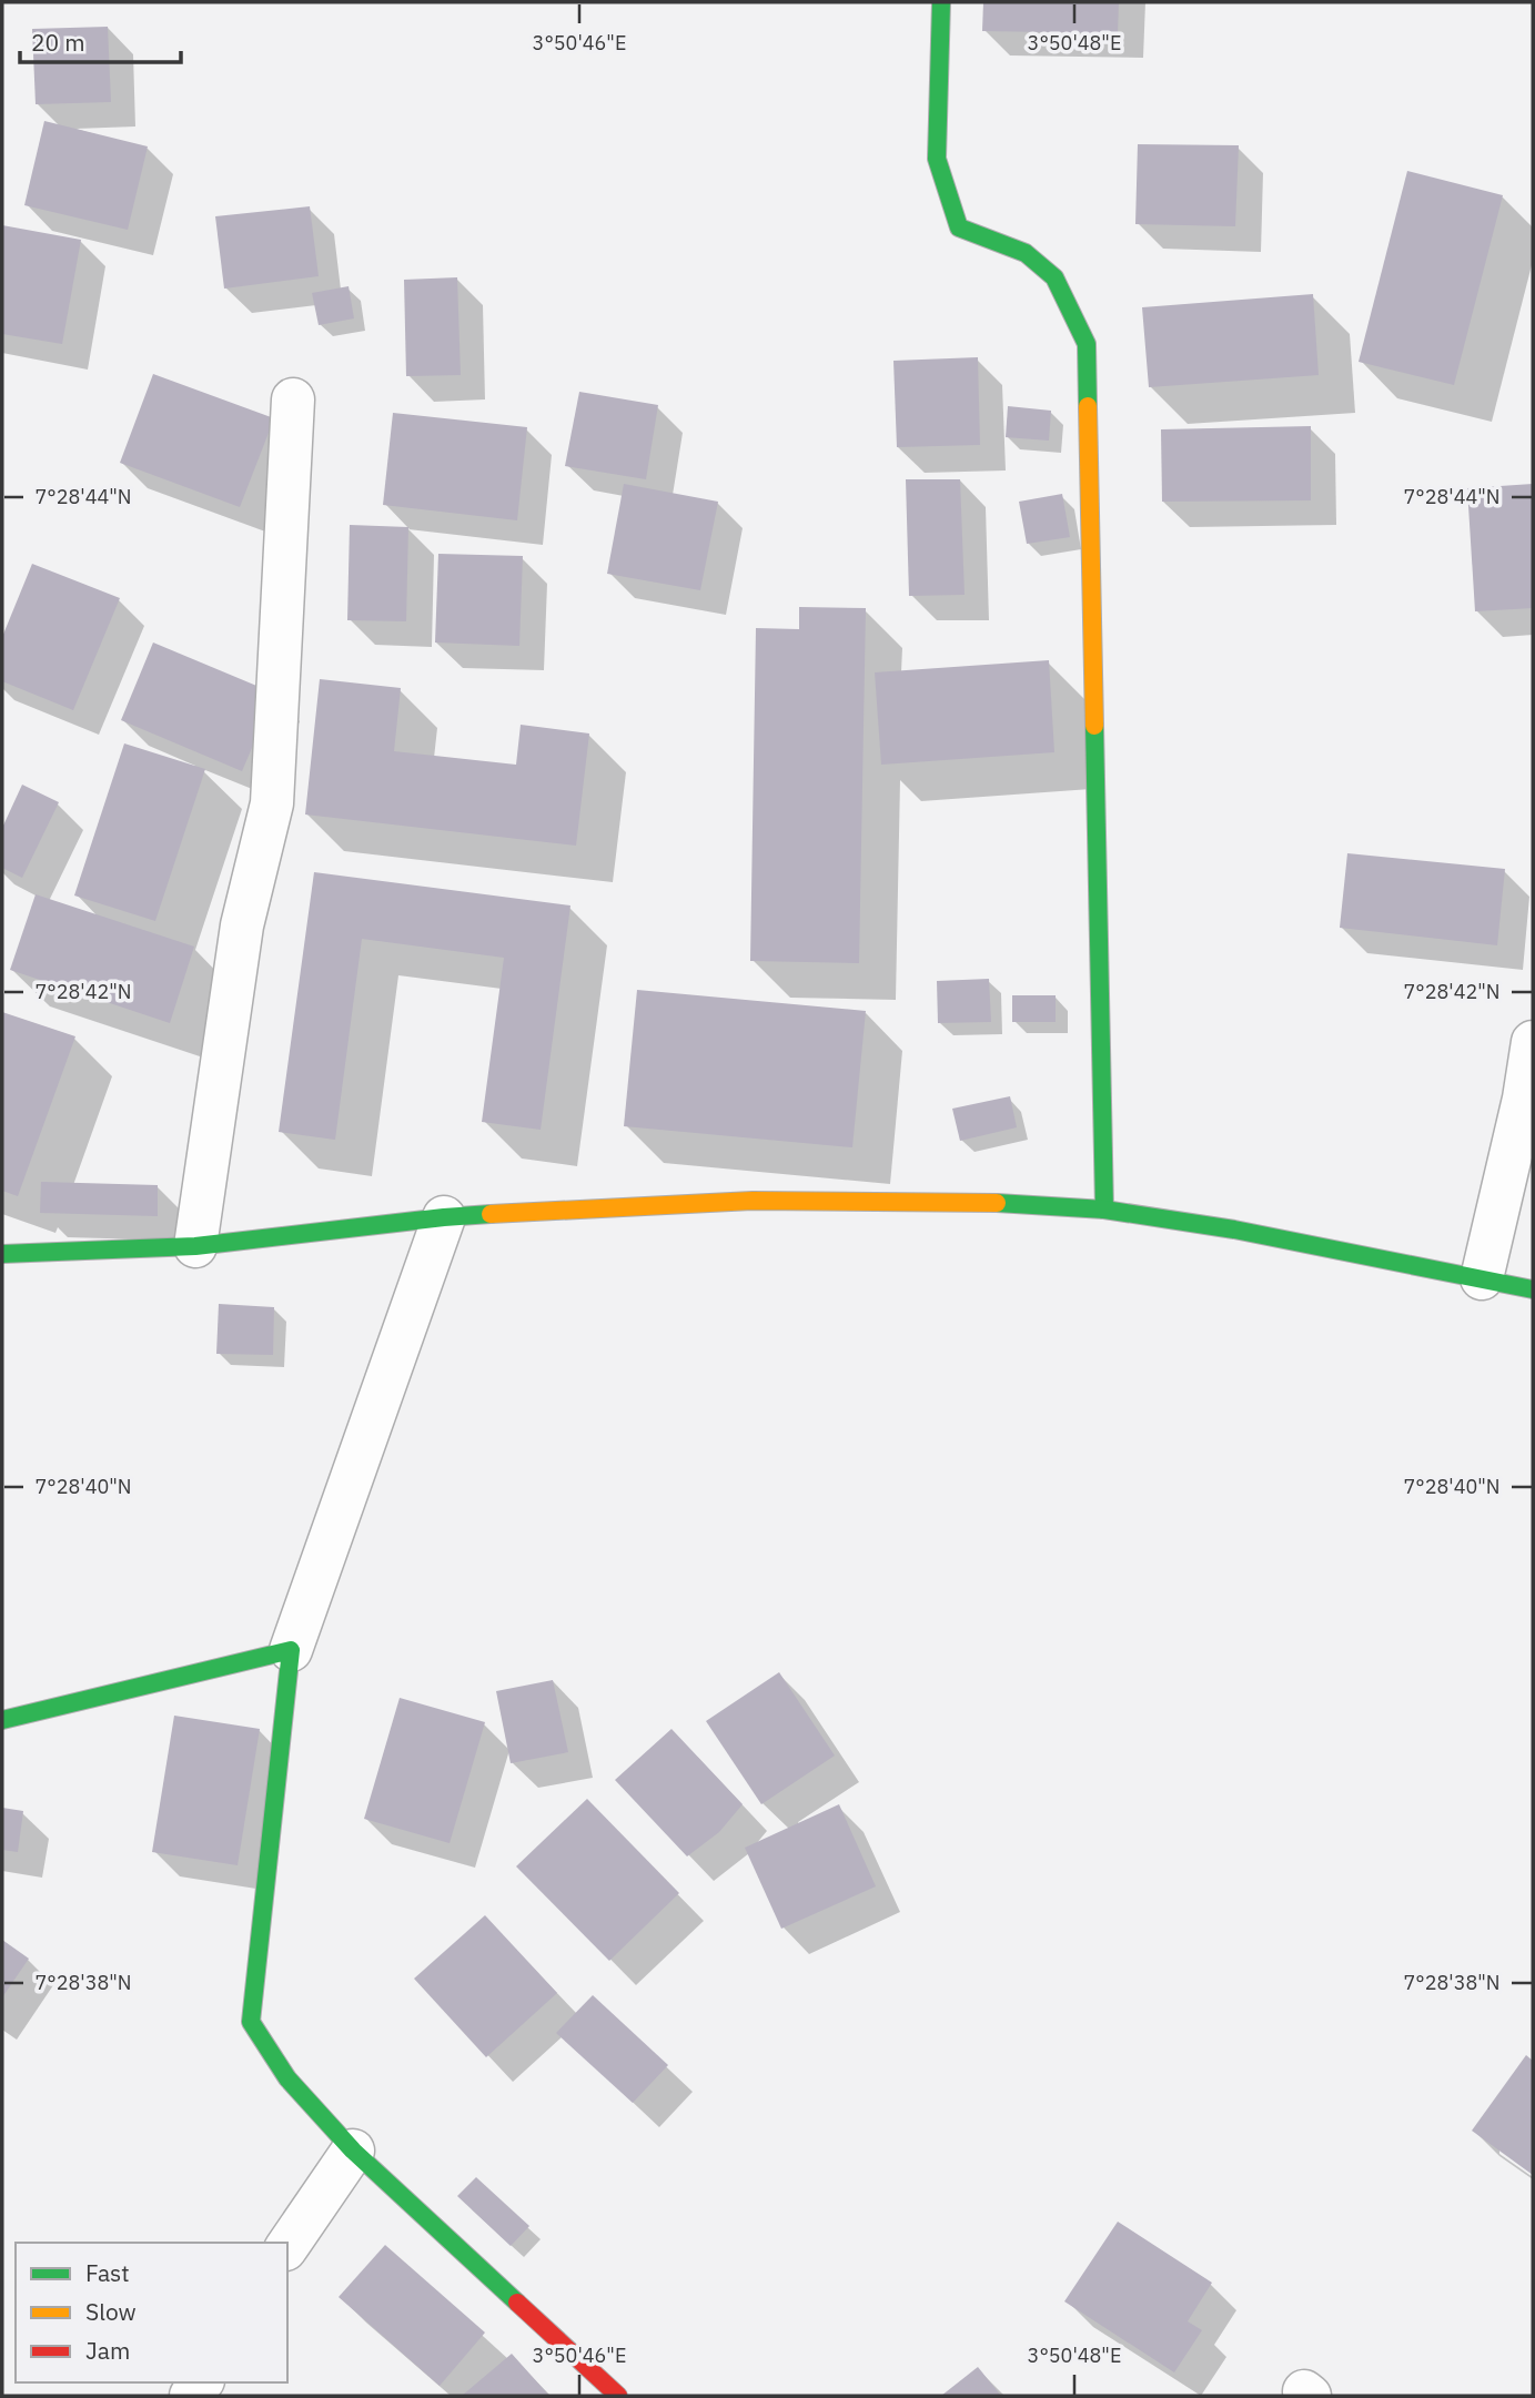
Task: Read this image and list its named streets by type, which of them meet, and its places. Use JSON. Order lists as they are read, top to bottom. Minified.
{"legend":["Fast","Slow","Jam"],"scale_bar":"20 m","coordinates":["3°50'46\"E","3°50'48\"E","7°28'44\"N","7°28'42\"N","7°28'40\"N","7°28'38\"N"]}
